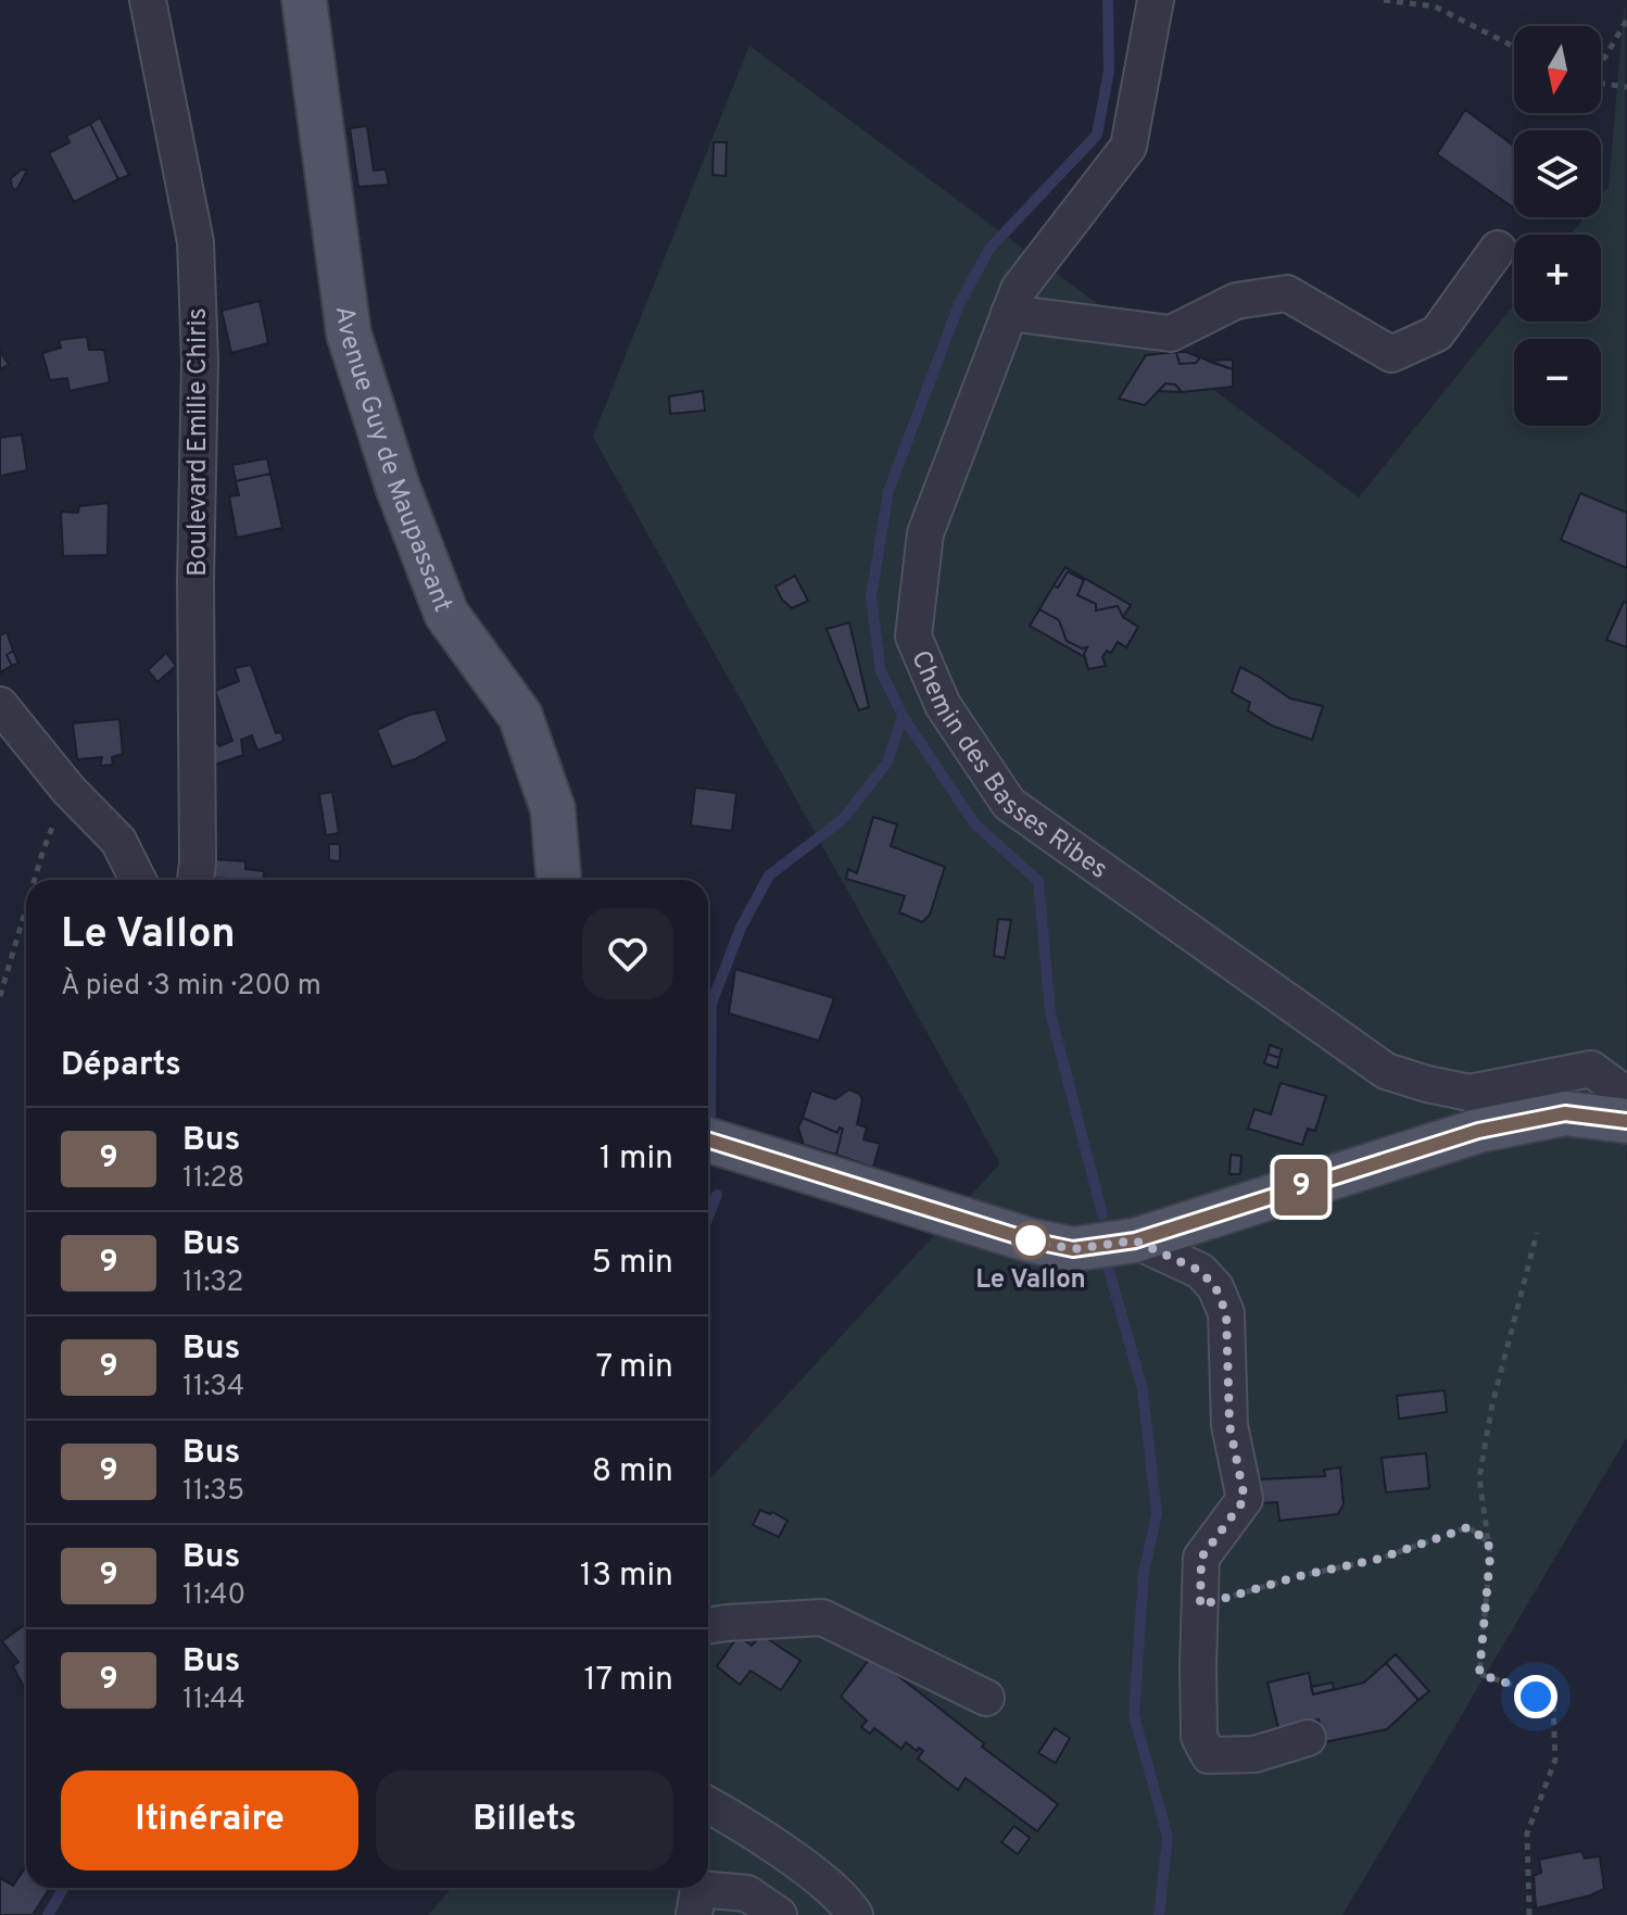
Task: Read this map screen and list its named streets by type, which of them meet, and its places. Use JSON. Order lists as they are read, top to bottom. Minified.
{"streets":{"main road":["Avenue Guy de Maupassant"],"street":["Boulevard Emilie Chiris","Chemin des Basses Ribes"]},"places":["Le Vallon"],"lines":["bus line 9"],"north":"bottom","page":{"on_map":"9","map_buttons":["+","−"],"heading":[["Le Vallon","À pied · 3 min · 200 m"],"Départs"],"list":[{"mark":"9","name":"Bus","note":"11:28","value":"1 min"},{"mark":"9","name":"Bus","note":"11:32","value":"5 min"},{"mark":"9","name":"Bus","note":"11:34","value":"7 min"},{"mark":"9","name":"Bus","note":"11:35","value":"8 min"},{"mark":"9","name":"Bus","note":"11:40","value":"13 min"},{"mark":"9","name":"Bus","note":"11:44","value":"17 min"}],"buttons":["Itinéraire","Billets"]}}
